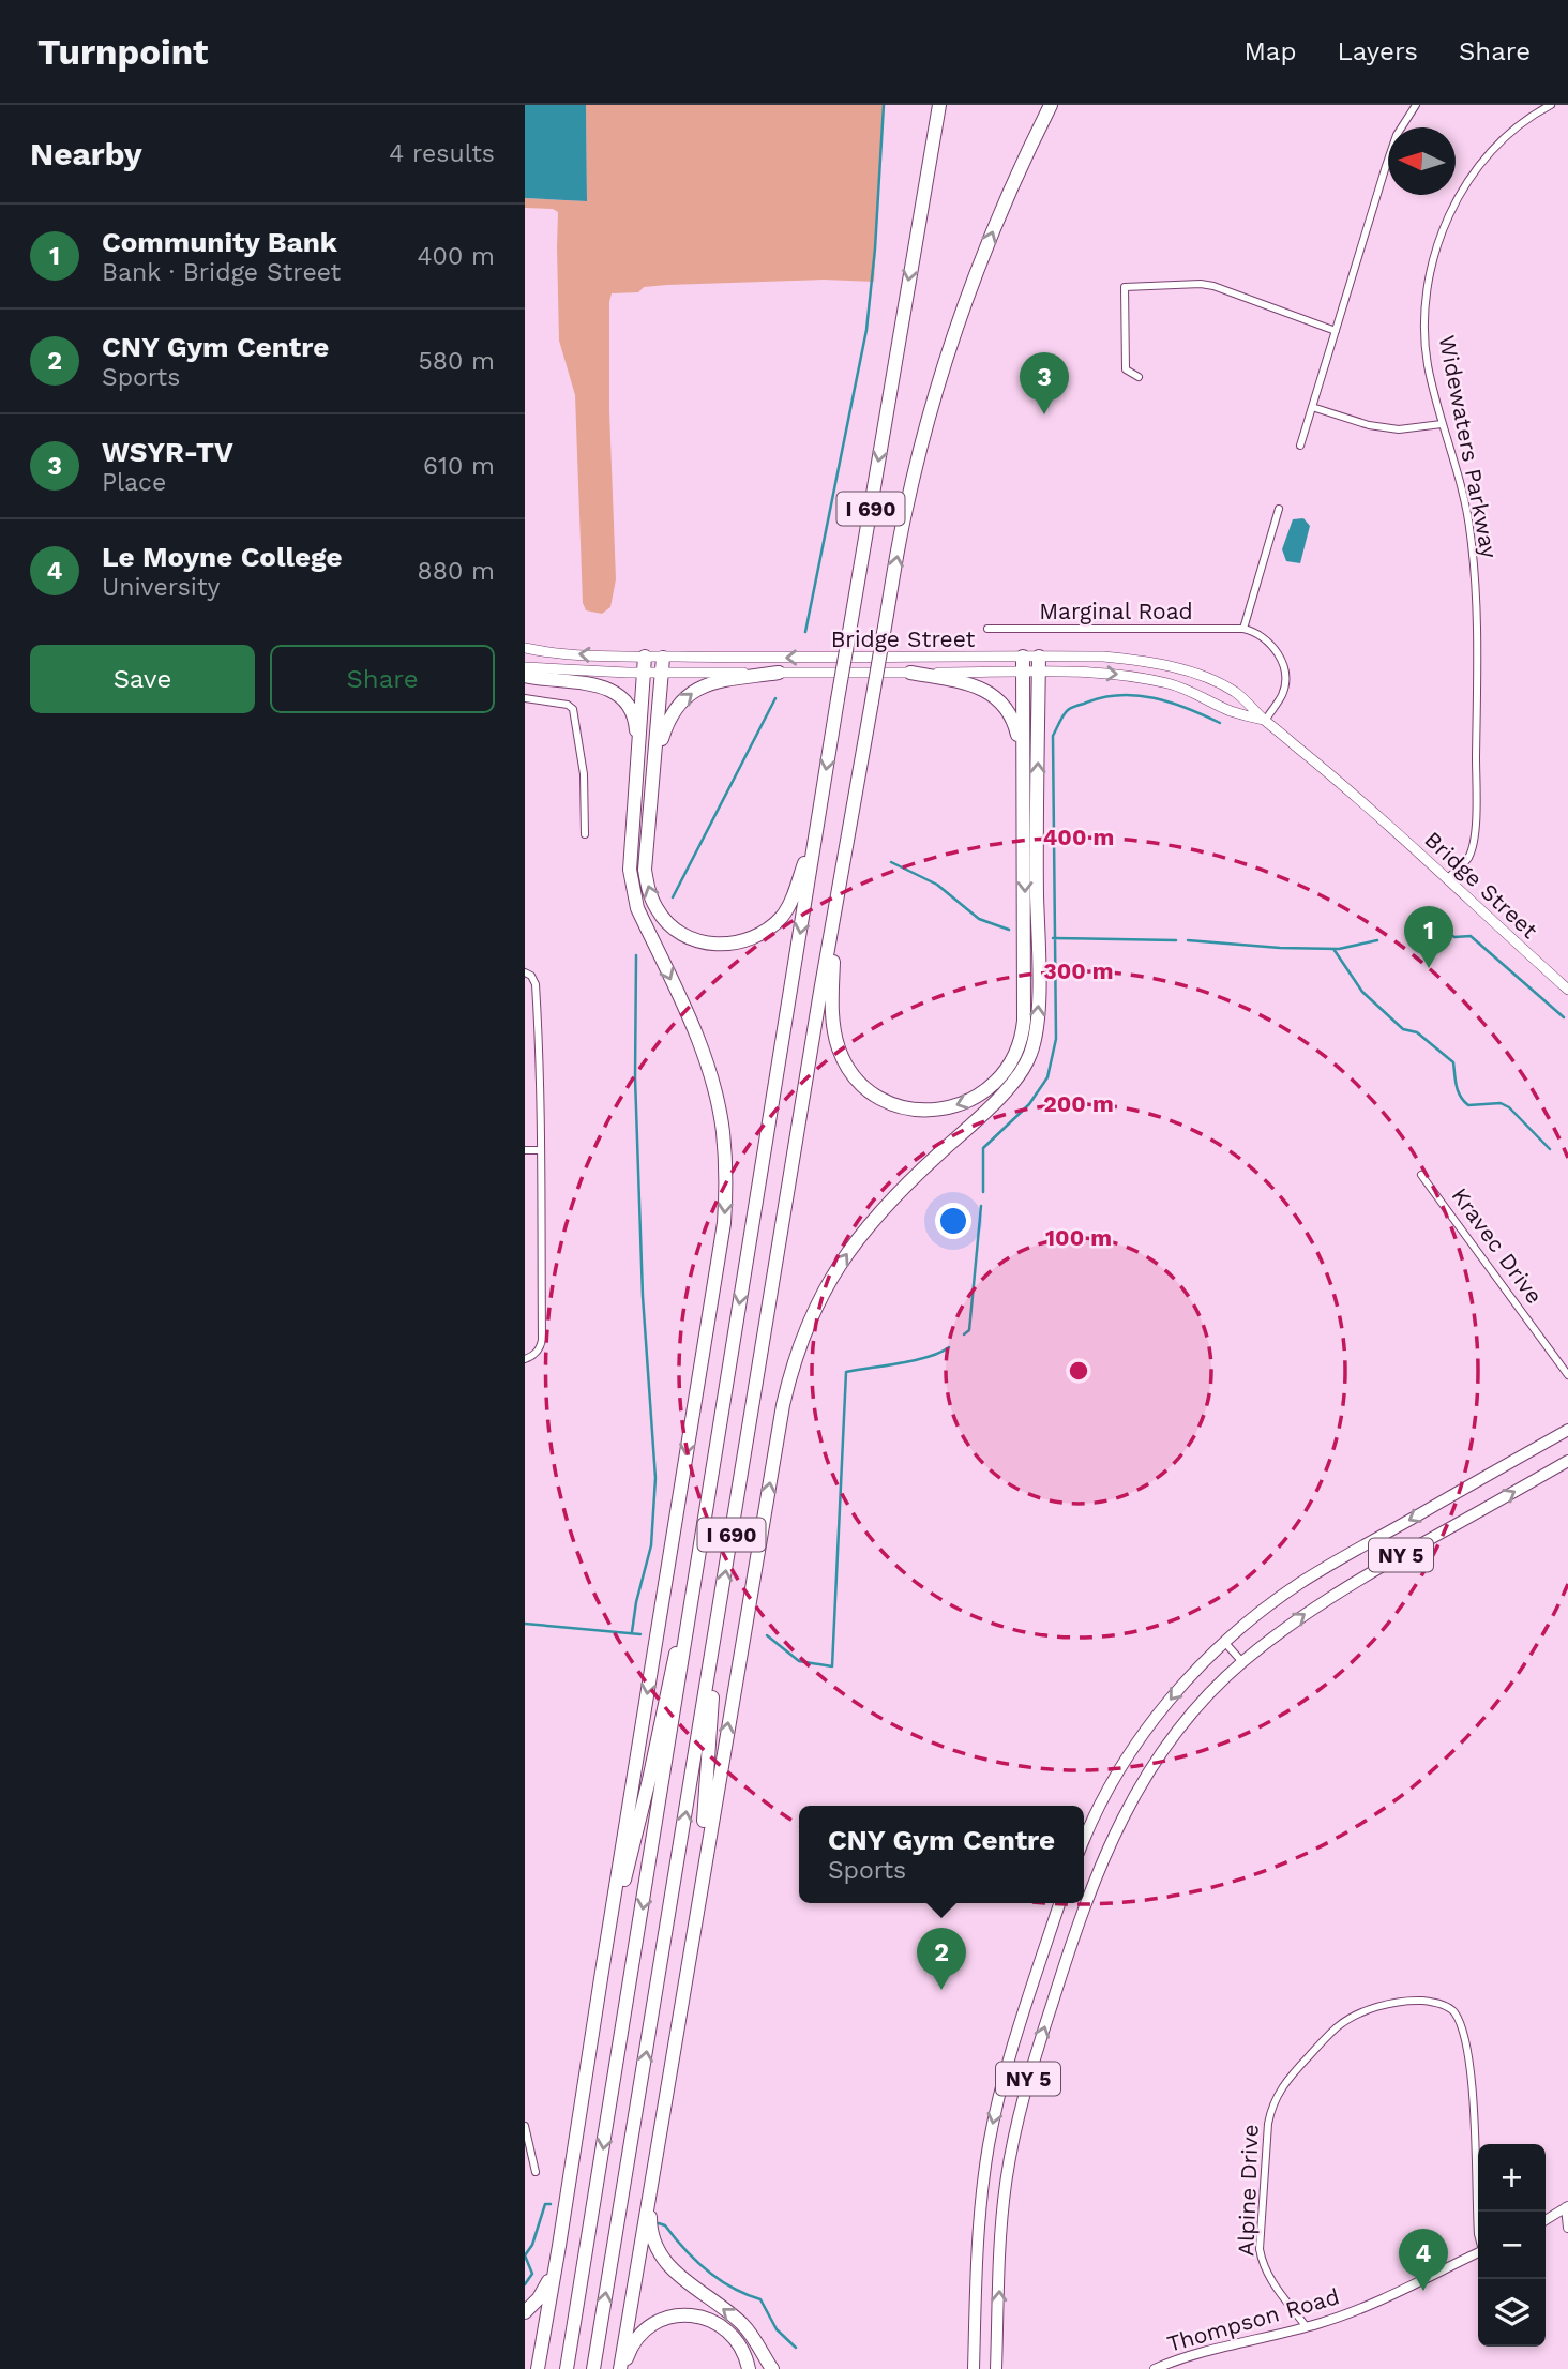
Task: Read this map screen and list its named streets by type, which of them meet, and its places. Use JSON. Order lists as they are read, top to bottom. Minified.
{"streets":{"highway":["I 690"],"main road":["Bridge Street","NY 5"],"street":["Widewaters Parkway","Marginal Road","Kravec Drive","Alpine Drive","Thompson Road"]},"crossings":[["Widewaters Parkway","Bridge Street"],["Alpine Drive","Thompson Road"]],"north":"left","page":{"header":"Turnpoint","nav":["Map","Layers","Share"],"heading":["Nearby","4 results"],"list":[{"mark":"1","name":"Community Bank","note":"Bank · Bridge Street","value":"400 m"},{"mark":"2","name":"CNY Gym Centre","note":"Sports","value":"580 m"},{"mark":"3","name":"WSYR-TV","note":"Place","value":"610 m"},{"mark":"4","name":"Le Moyne College","note":"University","value":"880 m"}],"pins":["3","1","2","4"],"buttons":["Save","Share"],"popup":["CNY Gym Centre","Sports"],"map_buttons":["+","−"]},"rings":["400 m","300 m","200 m","100 m"]}
